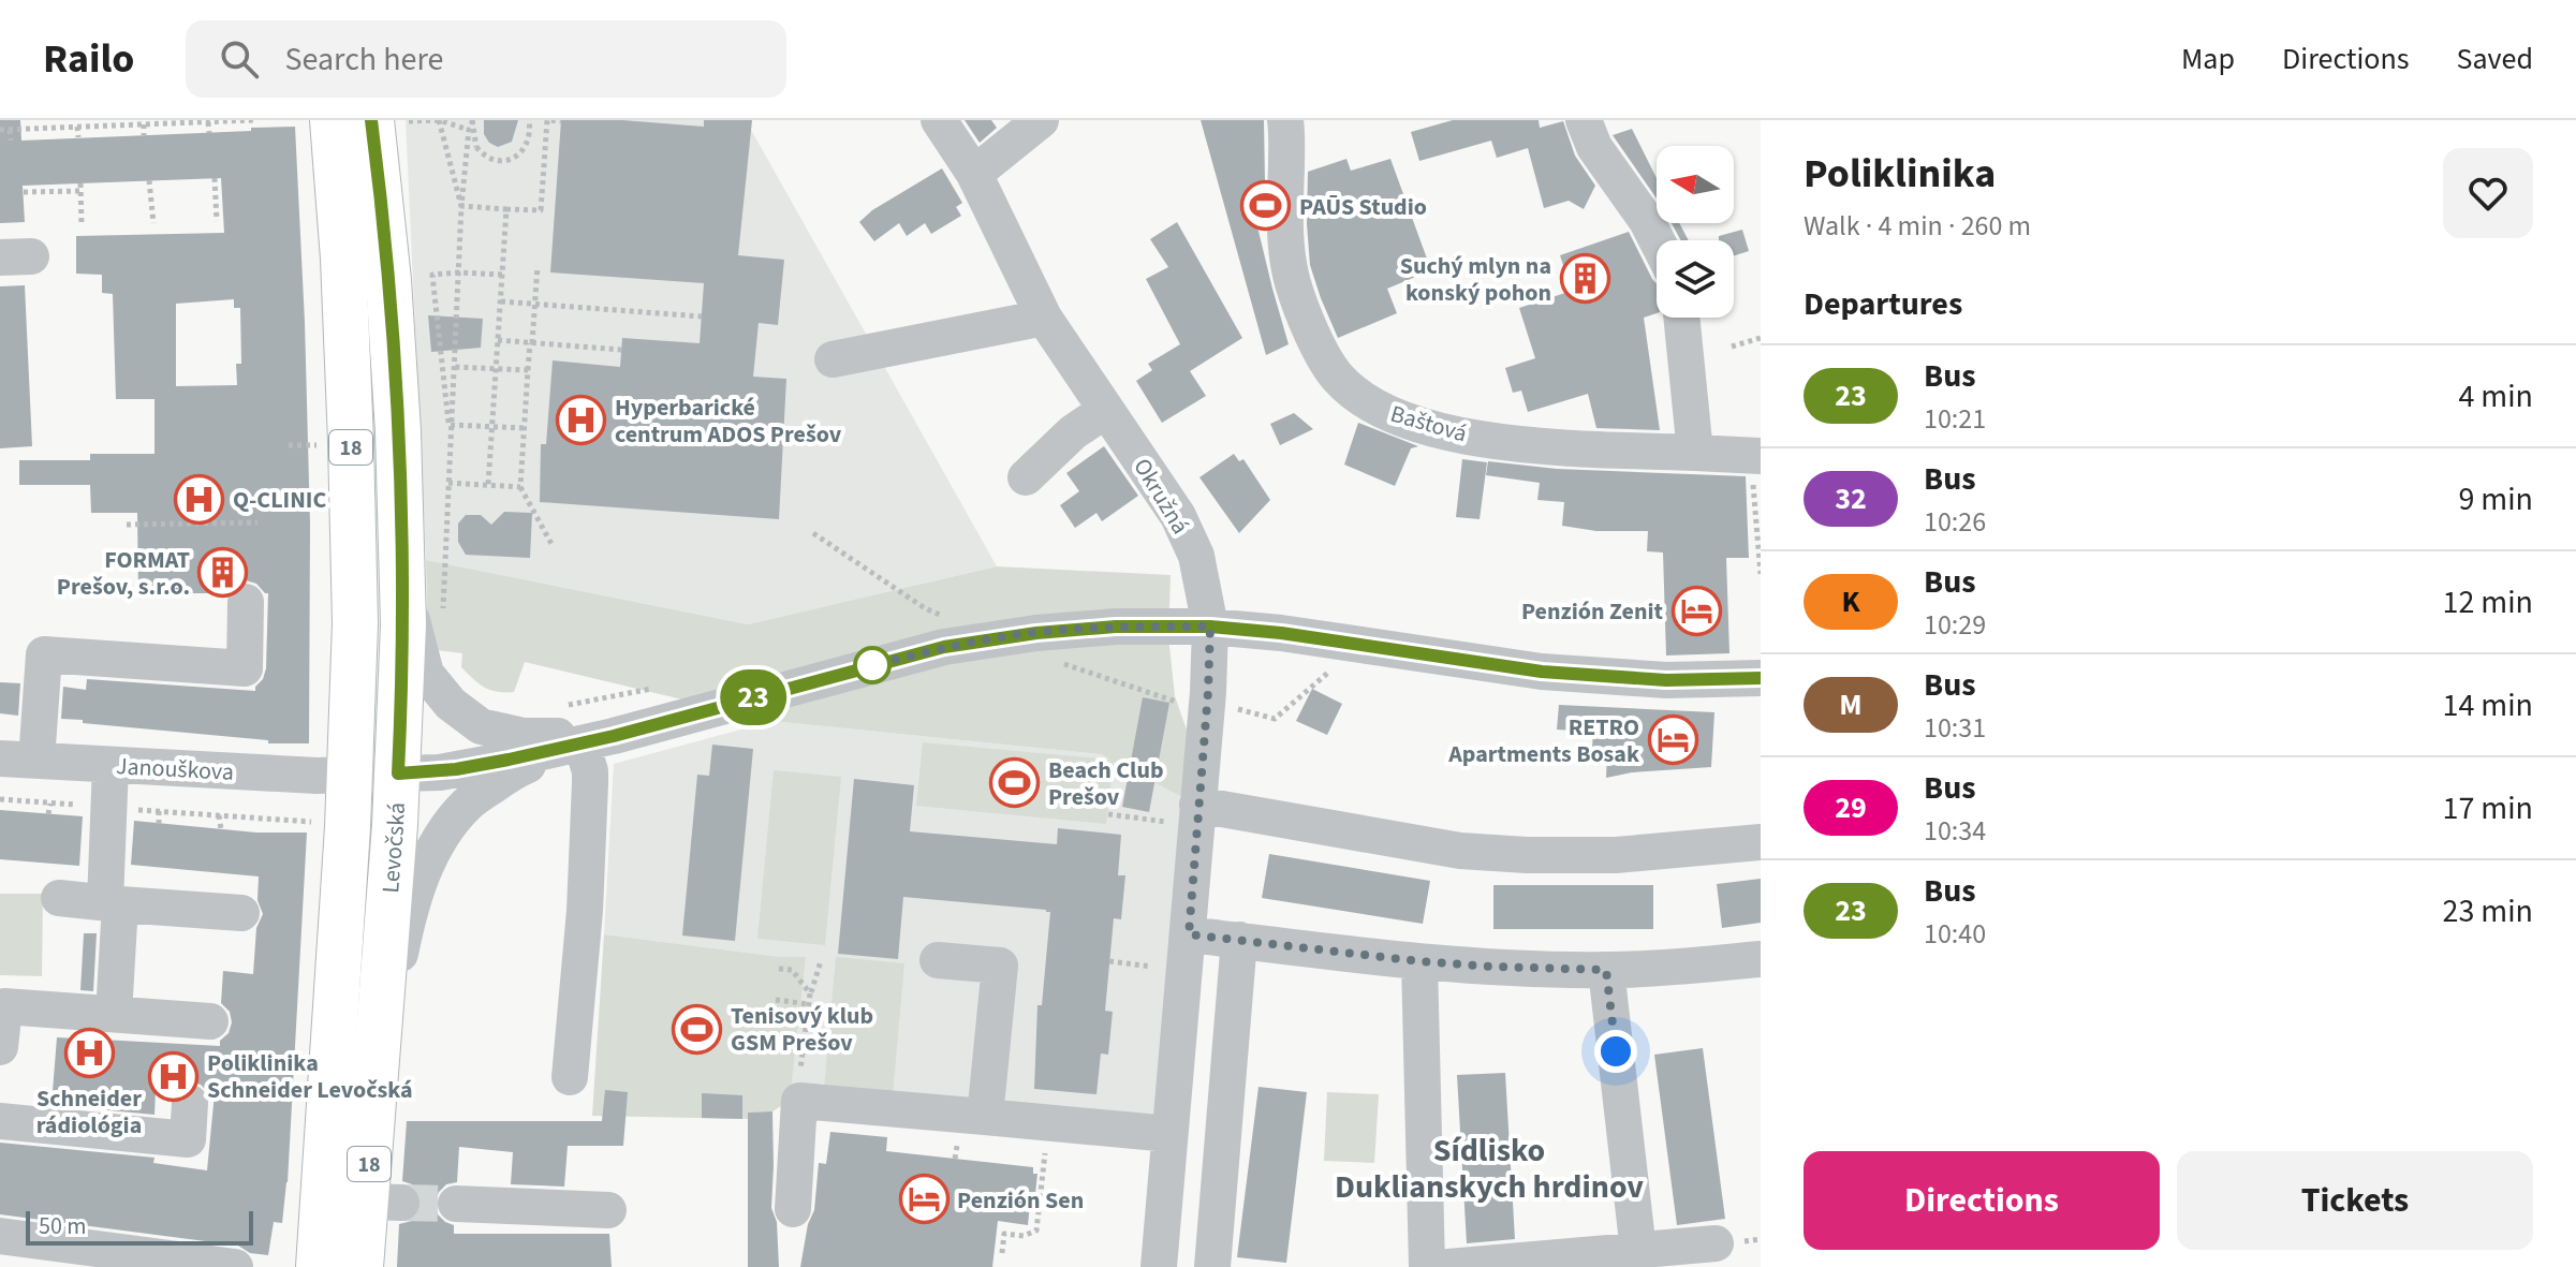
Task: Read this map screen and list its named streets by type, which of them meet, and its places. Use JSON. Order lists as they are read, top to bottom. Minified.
{"streets":{"main road":["18","Levočská"],"street":["Baštová","Okružná","Janouškova"]},"crossings":[["Janouškova","Levočská"]],"districts":["Sídlisko Duklianskych hrdinov"],"places":{"sports":["PAŪS Studio","Beach Club Prešov","Tenisový klub GSM Prešov"],"building":["Suchý mlyn na konský pohon","FORMAT Prešov, s.r.o."],"hospital":["Hyperbarické centrum ADOS Prešov","Q-CLINIC","Schneider rádiológia","Poliklinika Schneider Levočská"],"hotel":["Penzión Zenit","RETRO Apartments Bosak","Penzión Sen"]},"lines":["bus line 23"],"scale_bar":"50 m","north":"left","page":{"header":"Railo","search":"Search here","nav":["Map","Directions","Saved"],"on_map":"23","heading":[["Poliklinika","Walk · 4 min · 260 m"],"Departures"],"list":[{"mark":"23","name":"Bus","note":"10:21","value":"4 min"},{"mark":"32","name":"Bus","note":"10:26","value":"9 min"},{"mark":"K","name":"Bus","note":"10:29","value":"12 min"},{"mark":"M","name":"Bus","note":"10:31","value":"14 min"},{"mark":"29","name":"Bus","note":"10:34","value":"17 min"},{"mark":"23","name":"Bus","note":"10:40","value":"23 min"}],"buttons":["Directions","Tickets"],"scale":"50 m"}}
